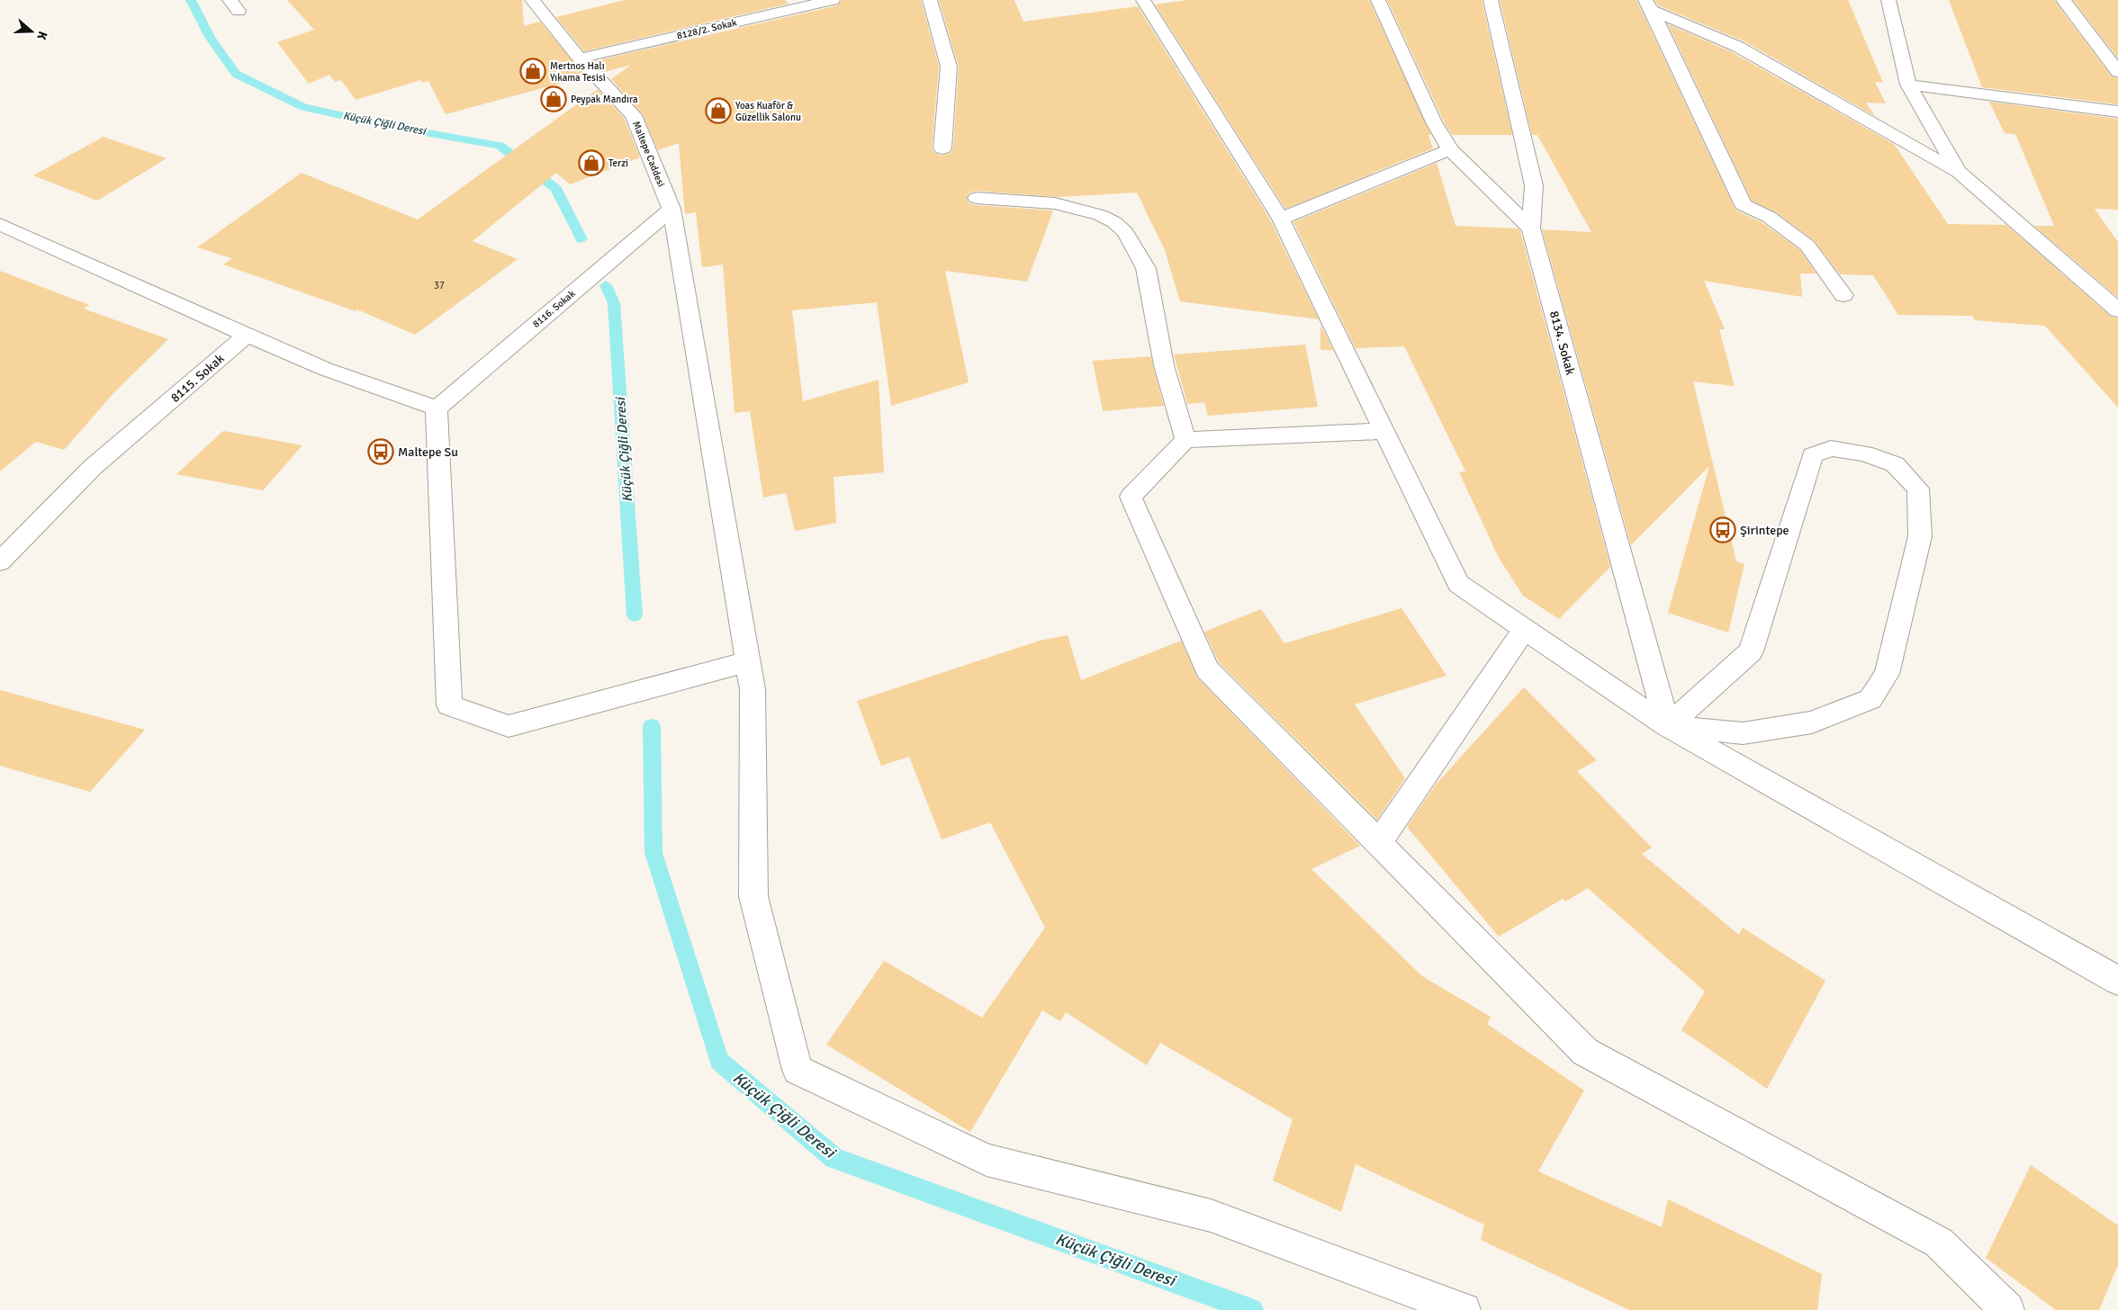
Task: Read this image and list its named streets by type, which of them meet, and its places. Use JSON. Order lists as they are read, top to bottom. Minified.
{"streets":{"street":["8128/2. Sokak","Maltepe Caddesi","8116. Sokak","8134. Sokak","8115. Sokak"]},"crossings":[["8128/2. Sokak","Maltepe Caddesi"],["Maltepe Caddesi","8116. Sokak"]],"water":["Küçük Çiğli Deresi"],"places":{"shop":["Mertnos Halı Yıkama Tesisi","Peypak Mandıra","Yoas Kuaför & Güzellik Salonu","Terzi"],"bus stop":["Maltepe Su","Şirintepe"]},"house_numbers":["37"],"north":"right"}
